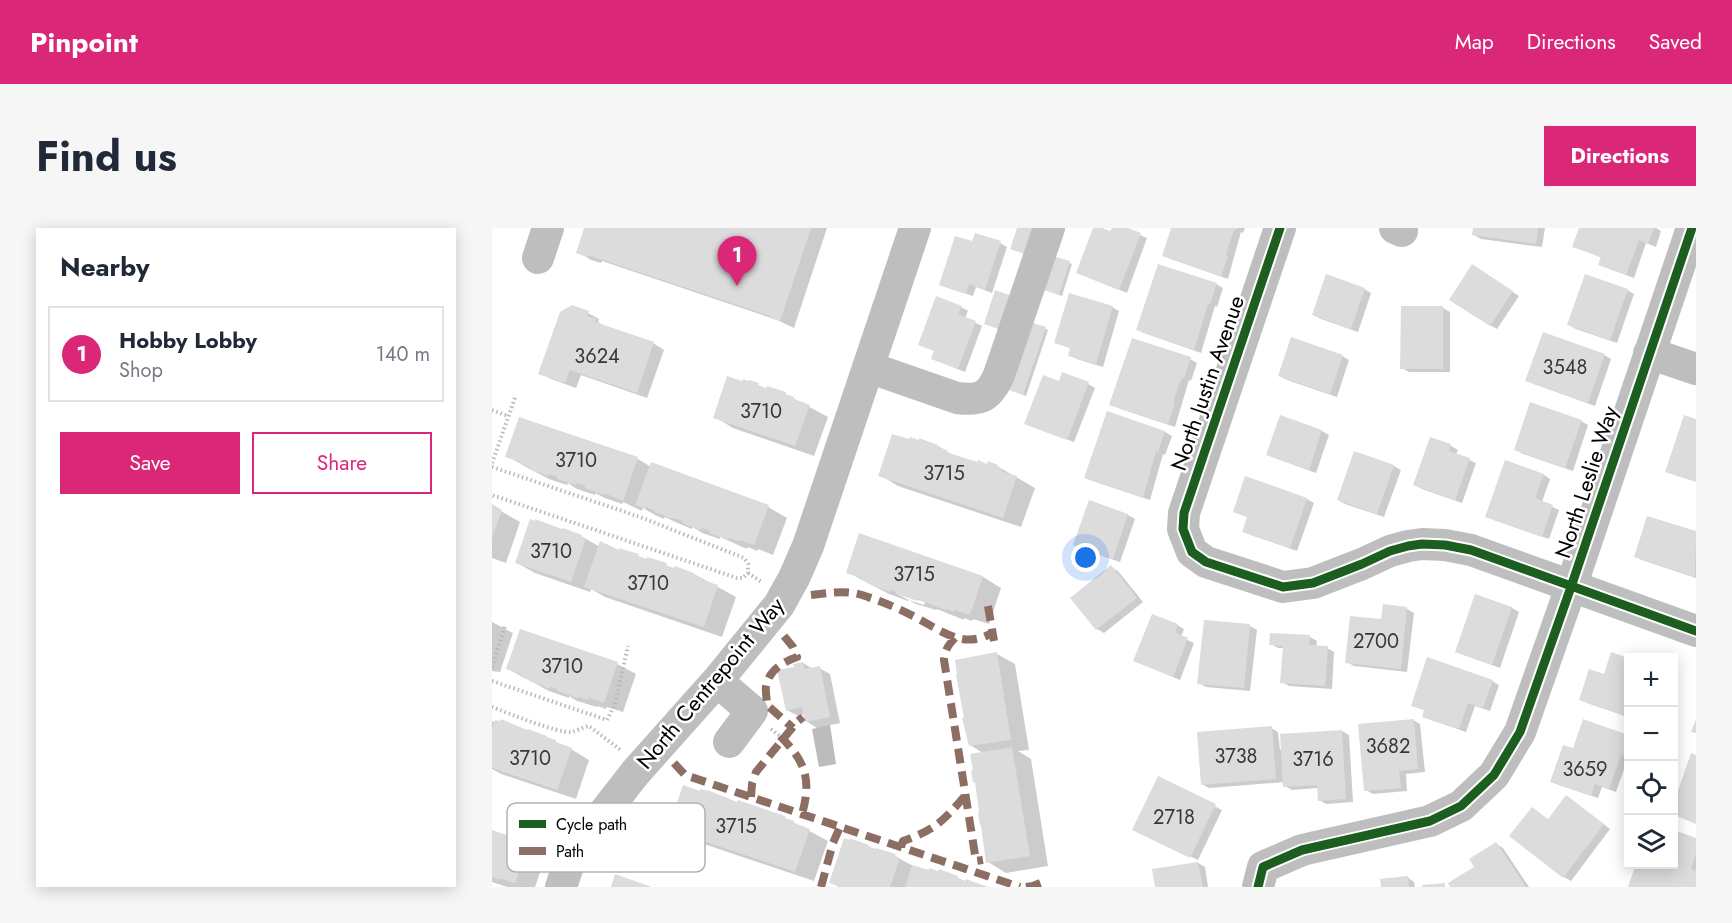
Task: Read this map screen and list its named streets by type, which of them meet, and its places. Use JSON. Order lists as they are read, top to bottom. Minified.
{"streets":{"street":["North Justin Avenue","North Leslie Way","North Centrepoint Way"]},"crossings":[["North Justin Avenue","North Leslie Way"]],"house_numbers":["3624","3548","3710","3710","3715","3710","3715","3710","2700","3710","3682","3738","3710","3716","3659","2718","3715"],"legend":["Cycle path","Path"],"page":{"header":"Pinpoint","nav":["Map","Directions","Saved"],"title":"Find us","buttons":["Directions",["Save","Share"]],"heading":"Nearby","pins":"1","list":[{"mark":"1","name":"Hobby Lobby","note":"Shop","value":"140 m"}],"map_buttons":["+","−"]}}
